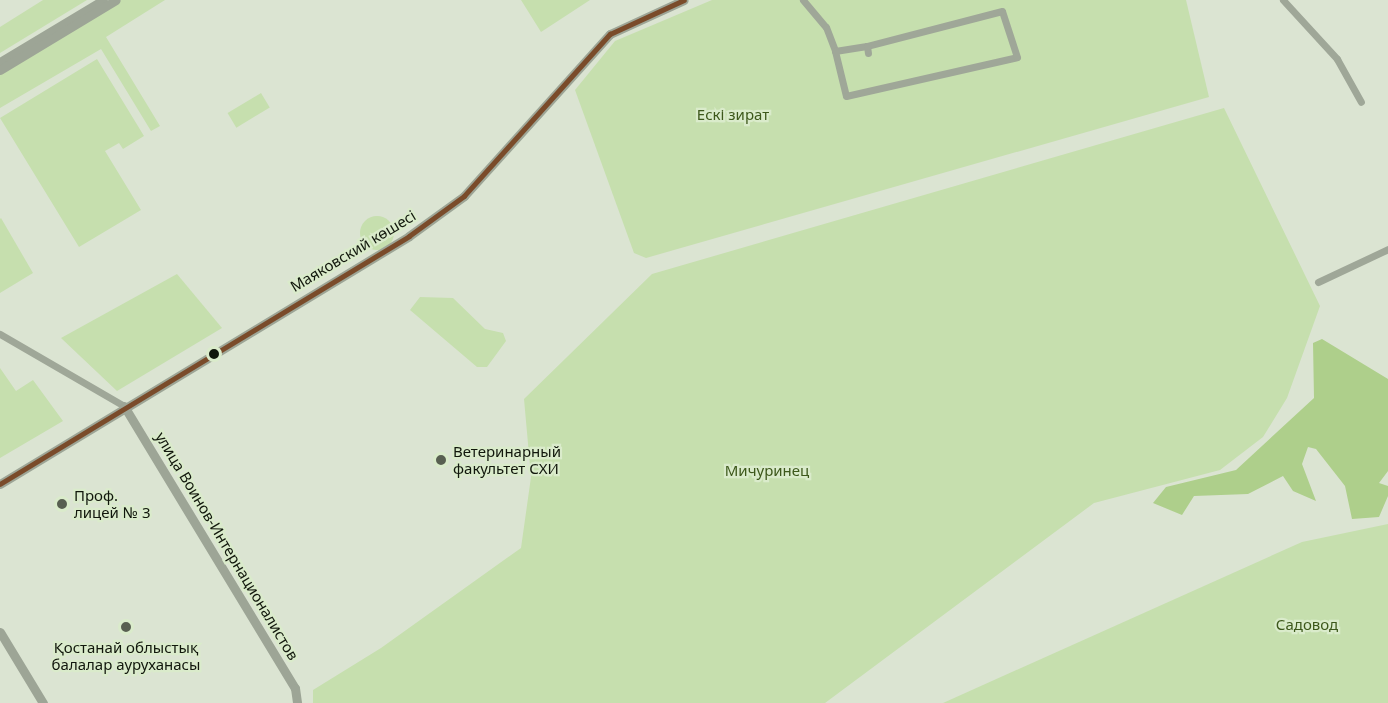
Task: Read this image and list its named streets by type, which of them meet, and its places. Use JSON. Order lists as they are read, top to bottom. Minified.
{"streets":{"main road":["Маяковский көшесі","улица Воинов-Интернационалистов"]},"crossings":[["Маяковский көшесі","улица Воинов-Интернационалистов"]],"parks":["Ескі зират","Мичуринец","Садовод"],"places":["Ветеринарный факультет СХИ","Проф. лицей № 3","Қостанай облыстық балалар ауруханасы"]}
